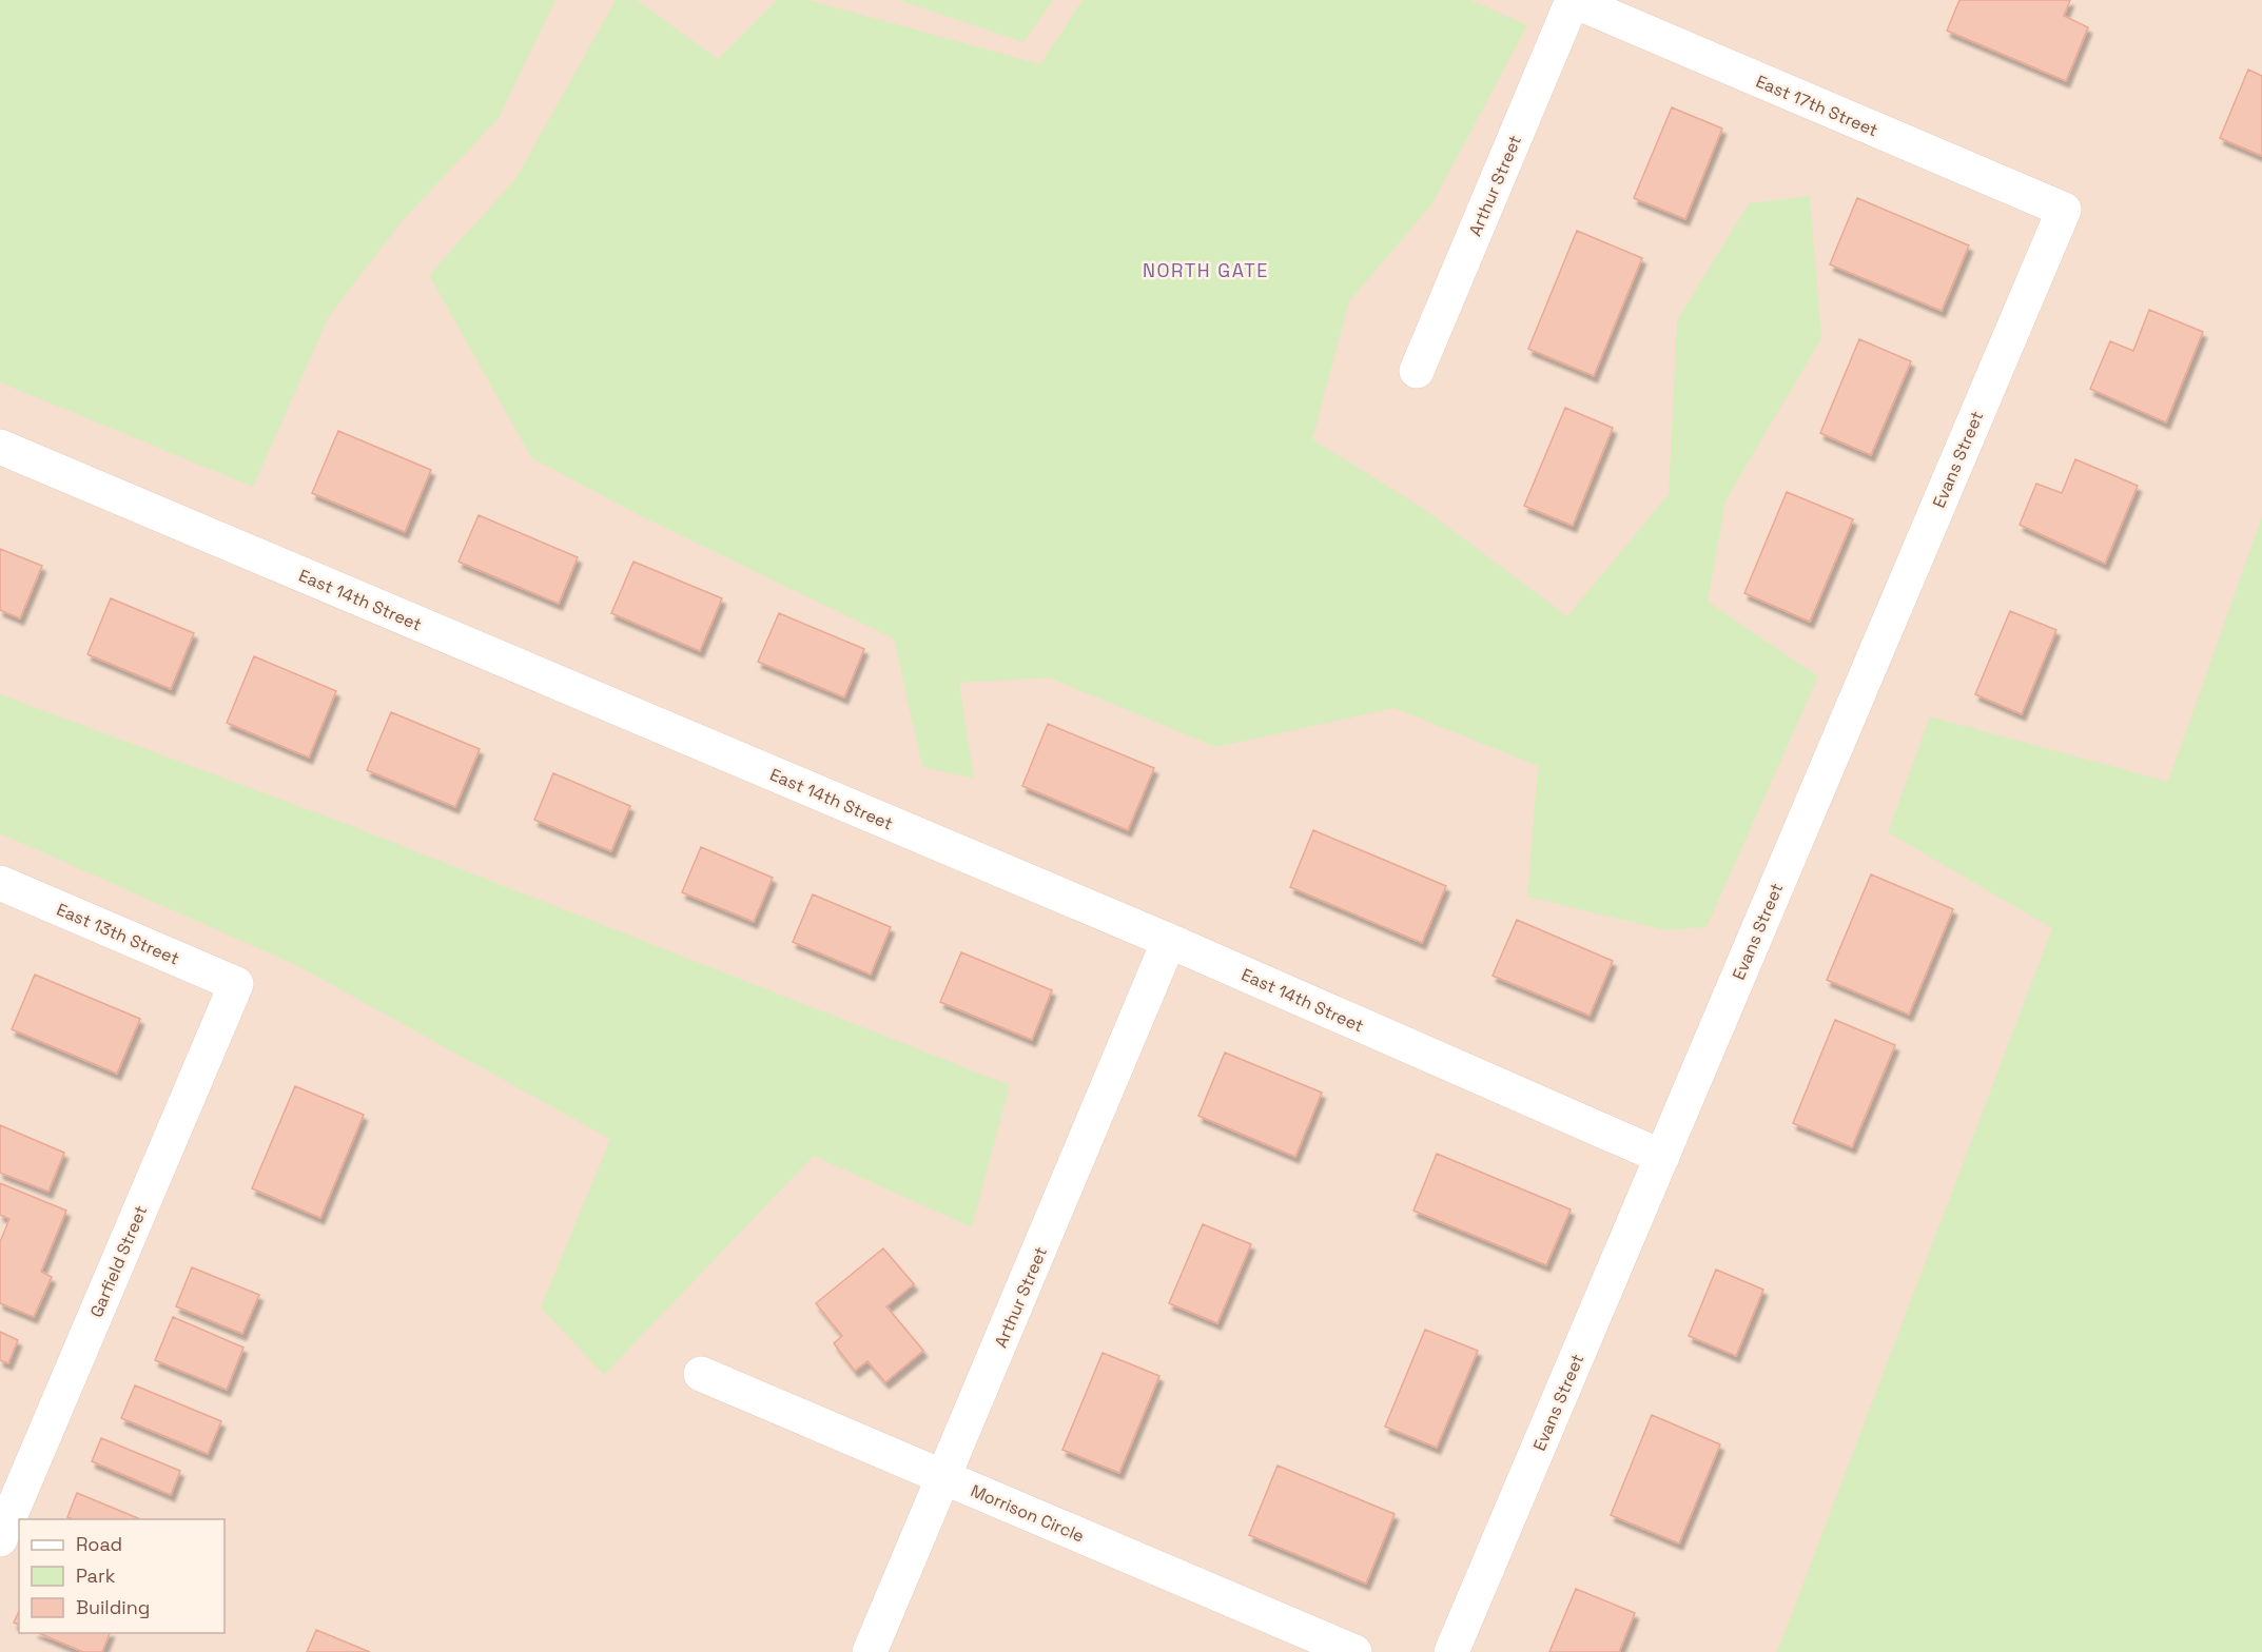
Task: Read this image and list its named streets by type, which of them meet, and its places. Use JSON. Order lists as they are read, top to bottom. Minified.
{"streets":{"street":["East 17th Street","Arthur Street","Evans Street","East 14th Street","East 13th Street","Garfield Street","Morrison Circle"]},"crossings":[["East 17th Street","Arthur Street"],["East 17th Street","Evans Street"],["Arthur Street","East 14th Street"],["Arthur Street","Morrison Circle"],["Evans Street","East 14th Street"],["East 13th Street","Garfield Street"]],"districts":["NORTH GATE"],"legend":["Road","Park","Building"]}
